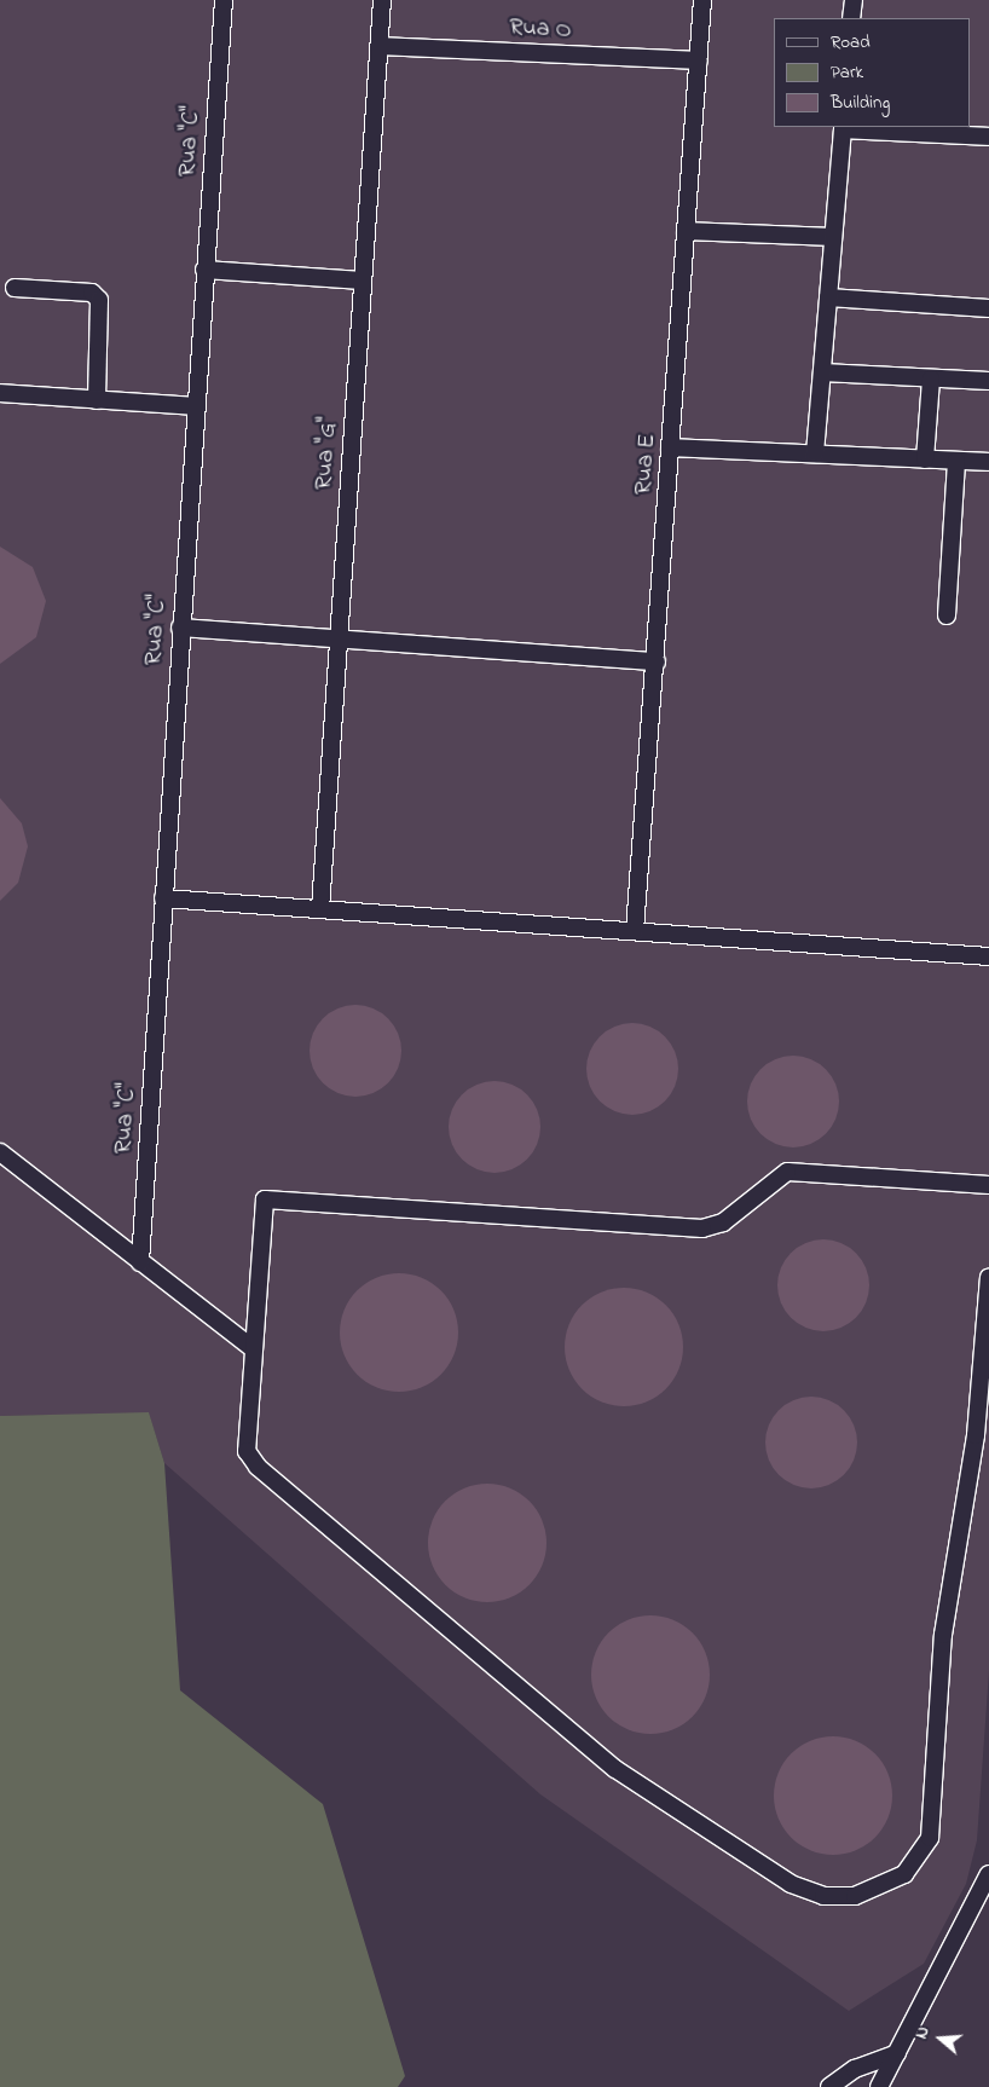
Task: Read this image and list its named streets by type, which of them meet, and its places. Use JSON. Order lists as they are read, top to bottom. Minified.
{"streets":{"street":["Rua O","Rua \"C\"","Rua \"G\"","Rua E"]},"crossings":[["Rua O","Rua \"G\""],["Rua O","Rua E"]],"legend":["Road","Park","Building"],"north":"left"}
